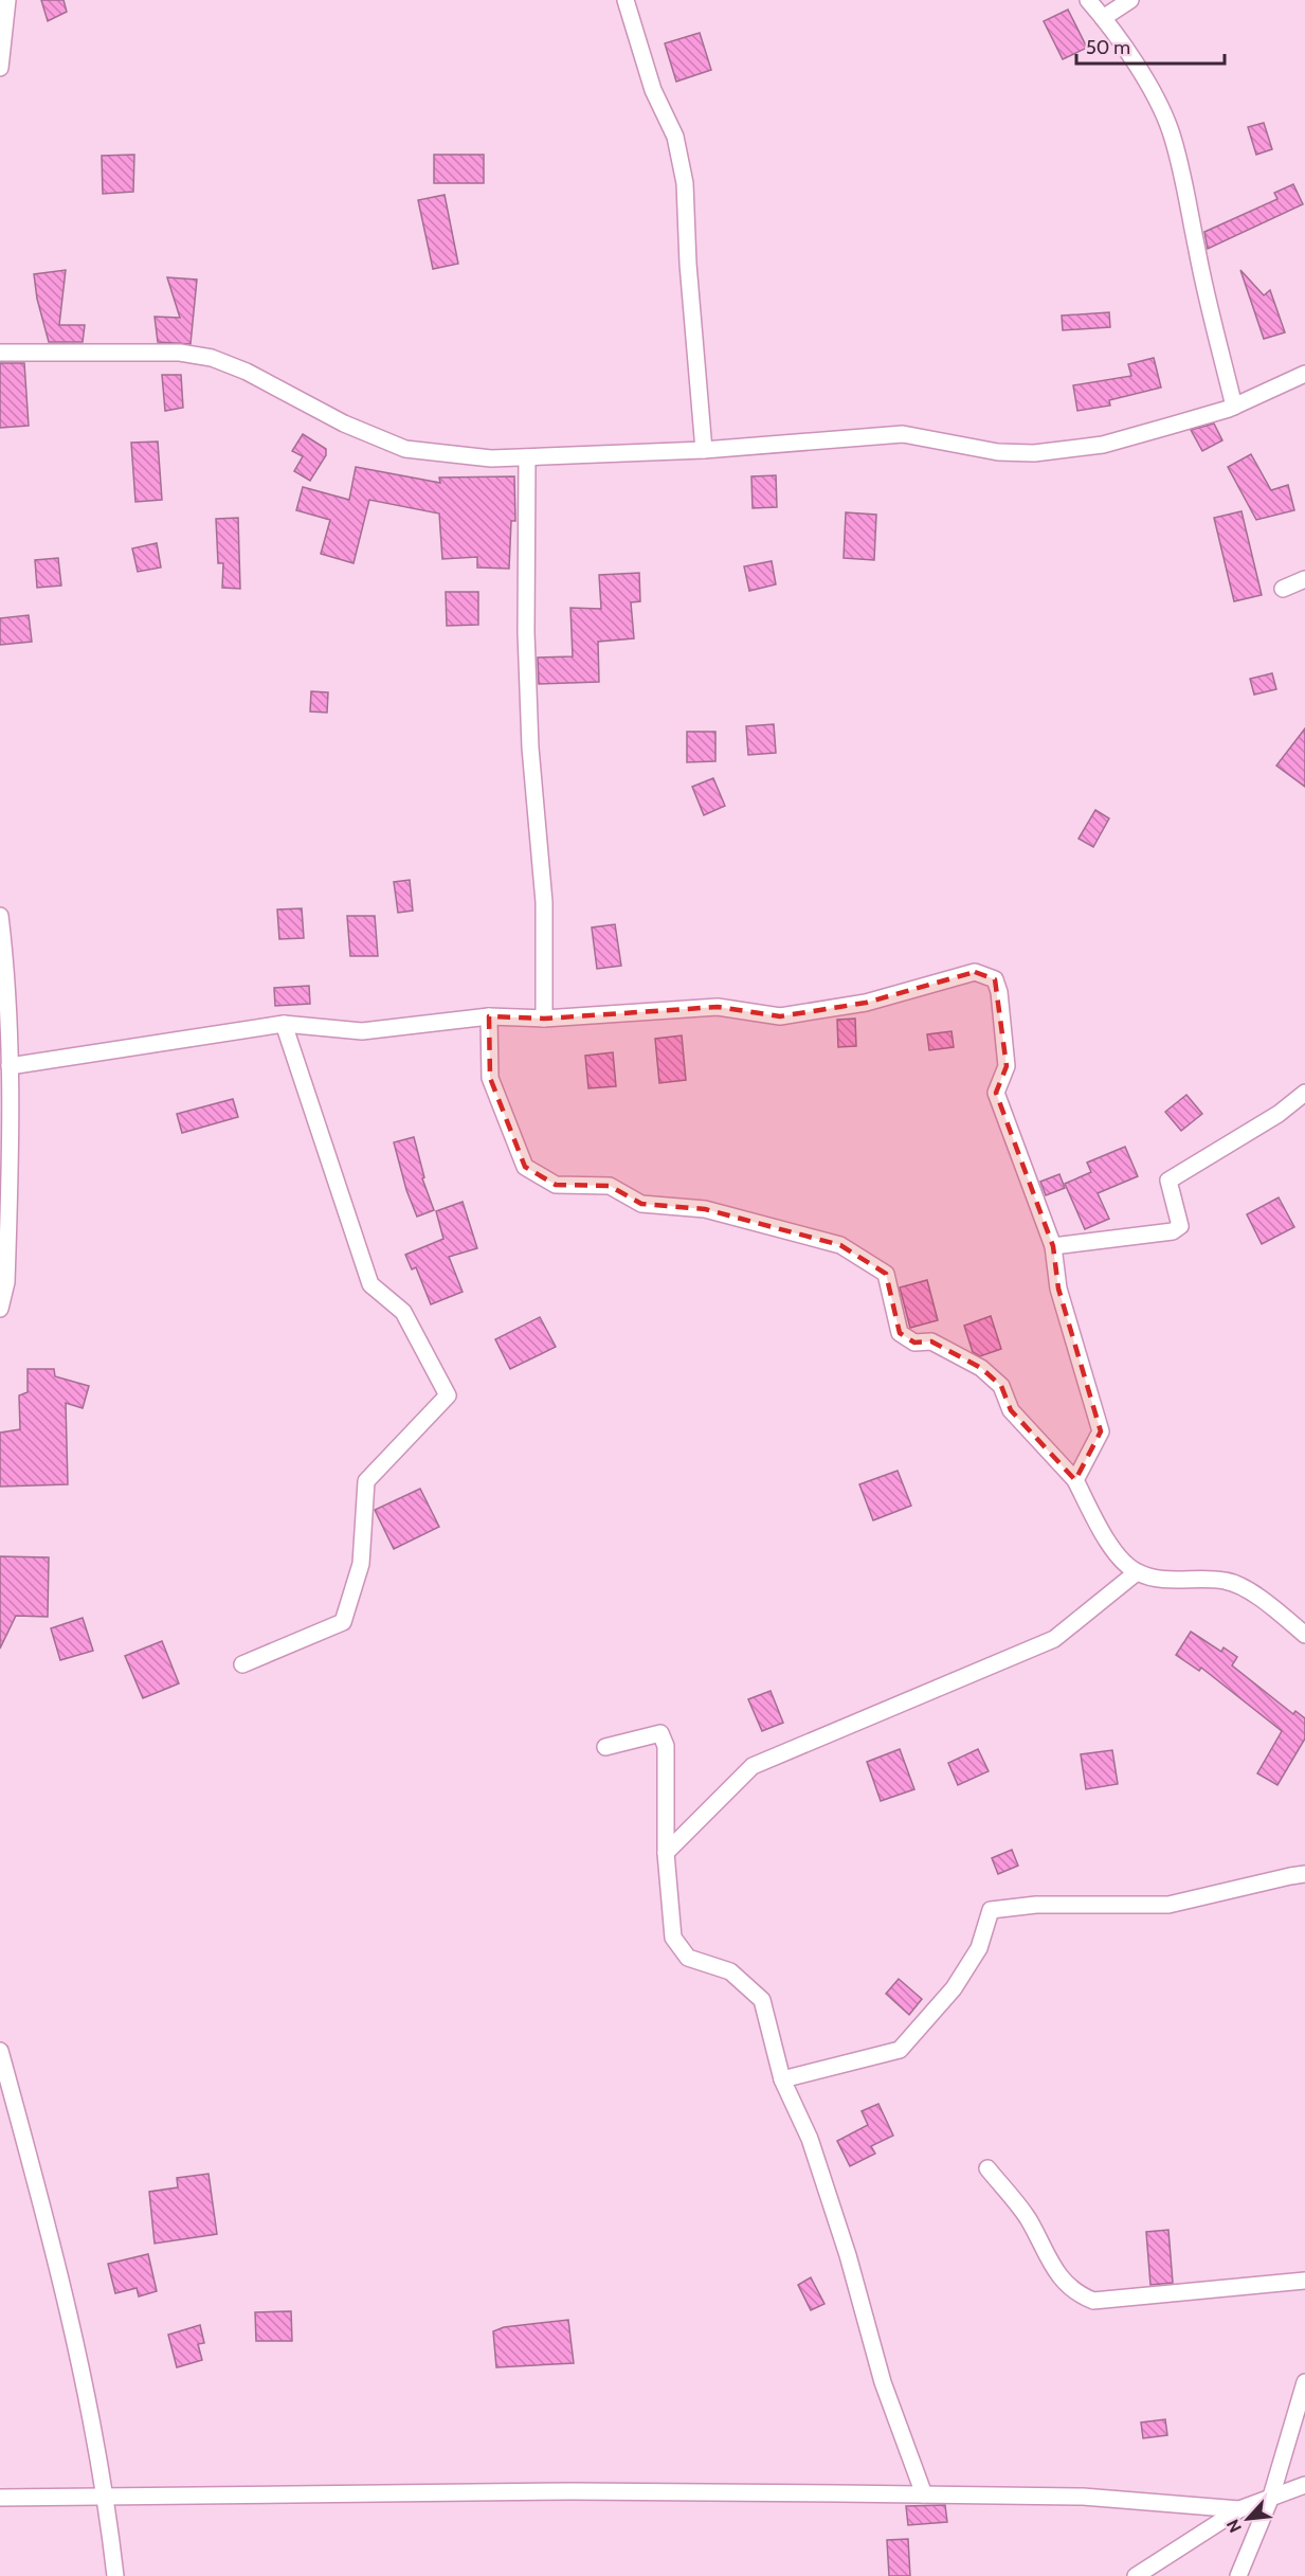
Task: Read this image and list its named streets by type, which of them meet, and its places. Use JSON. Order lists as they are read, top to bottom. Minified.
{"scale_bar":"50 m","north":"bottom left"}
